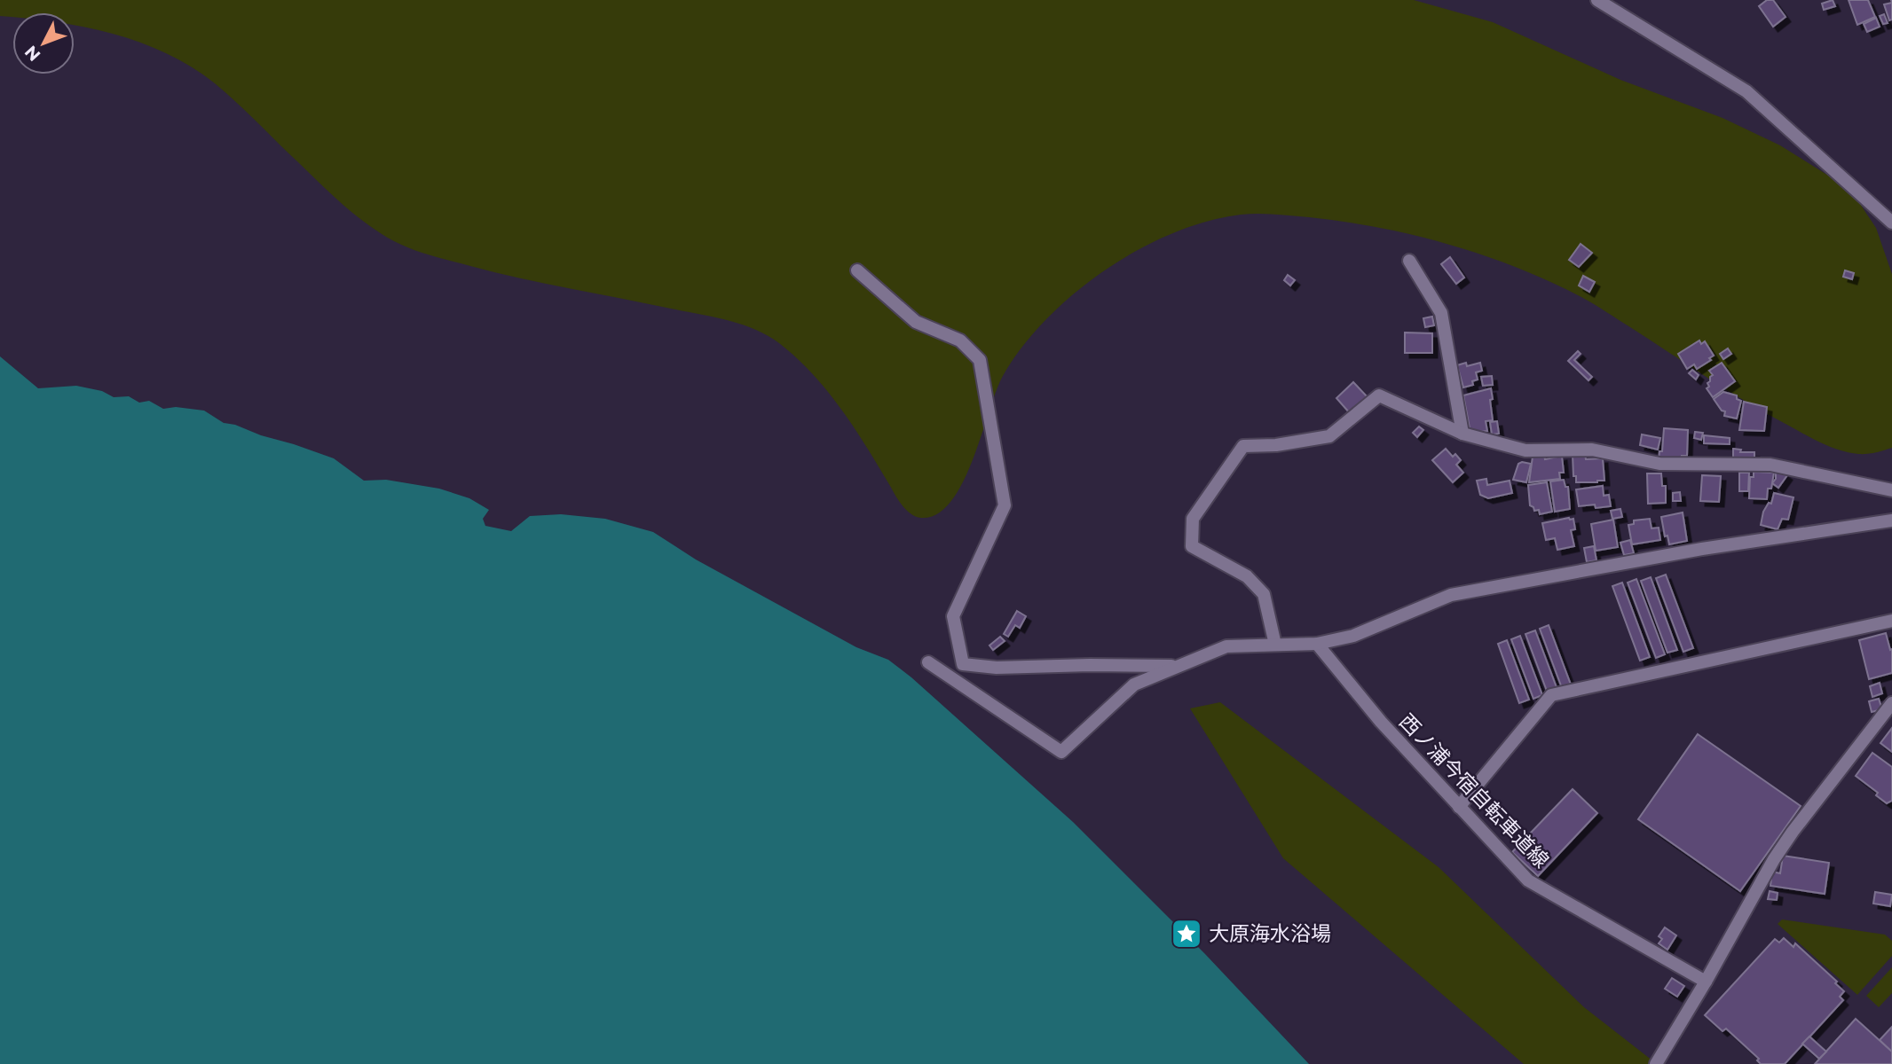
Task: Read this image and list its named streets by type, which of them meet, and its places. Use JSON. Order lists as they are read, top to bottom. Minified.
{"streets":{"street":["西ノ浦今宿自転車道線"]},"places":{"place":["大原海水浴場"]},"north":"bottom left"}
